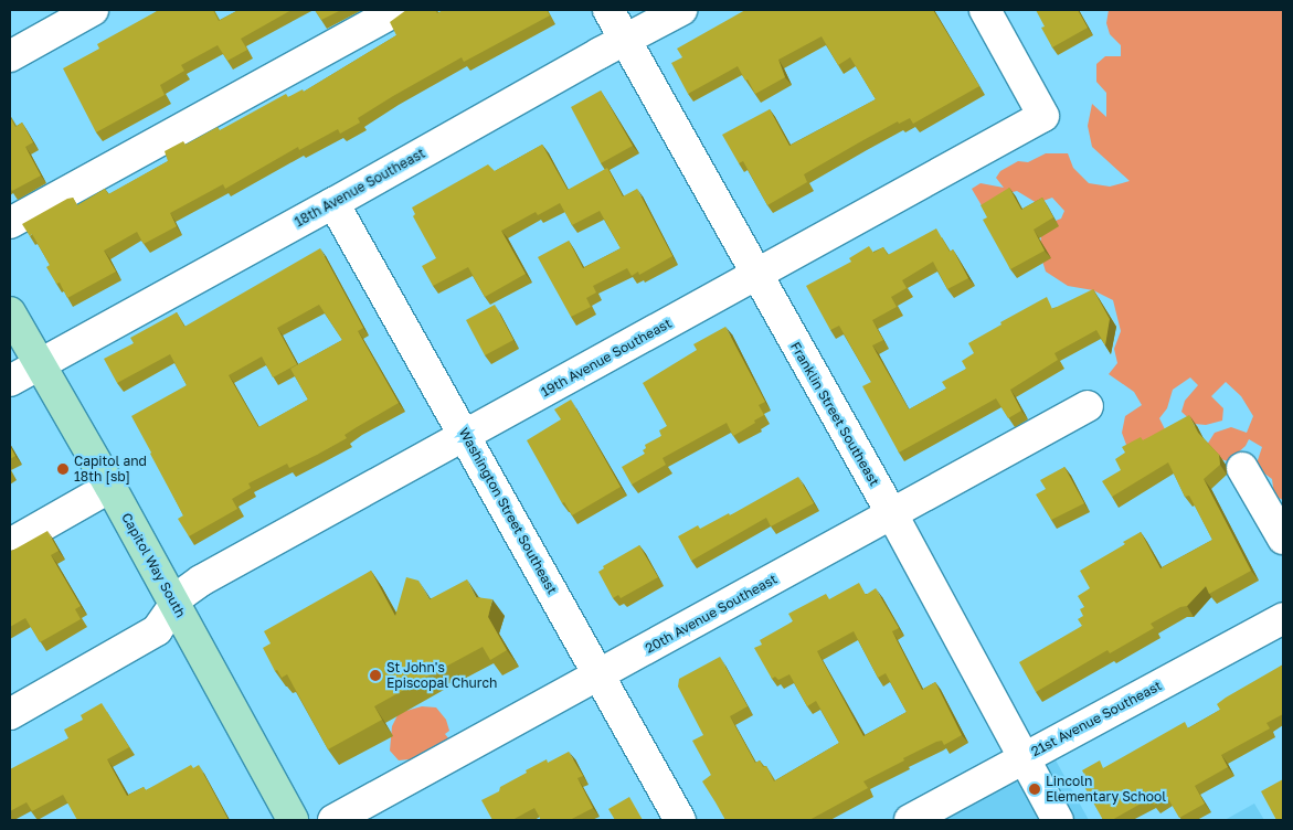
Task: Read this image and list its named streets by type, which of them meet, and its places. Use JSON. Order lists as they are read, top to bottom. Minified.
{"streets":{"main road":["Capitol Way South"],"street":["18th Avenue Southeast","19th Avenue Southeast","Franklin Street Southeast","Washington Street Southeast","20th Avenue Southeast","21st Avenue Southeast"]},"crossings":[["18th Avenue Southeast","Franklin Street Southeast"],["18th Avenue Southeast","Washington Street Southeast"],["18th Avenue Southeast","Capitol Way South"],["19th Avenue Southeast","Franklin Street Southeast"],["19th Avenue Southeast","Washington Street Southeast"],["19th Avenue Southeast","Capitol Way South"],["Franklin Street Southeast","20th Avenue Southeast"],["Franklin Street Southeast","21st Avenue Southeast"],["Washington Street Southeast","20th Avenue Southeast"]],"places":["Capitol and 18th [sb]","St John's Episcopal Church","Lincoln Elementary School"]}
